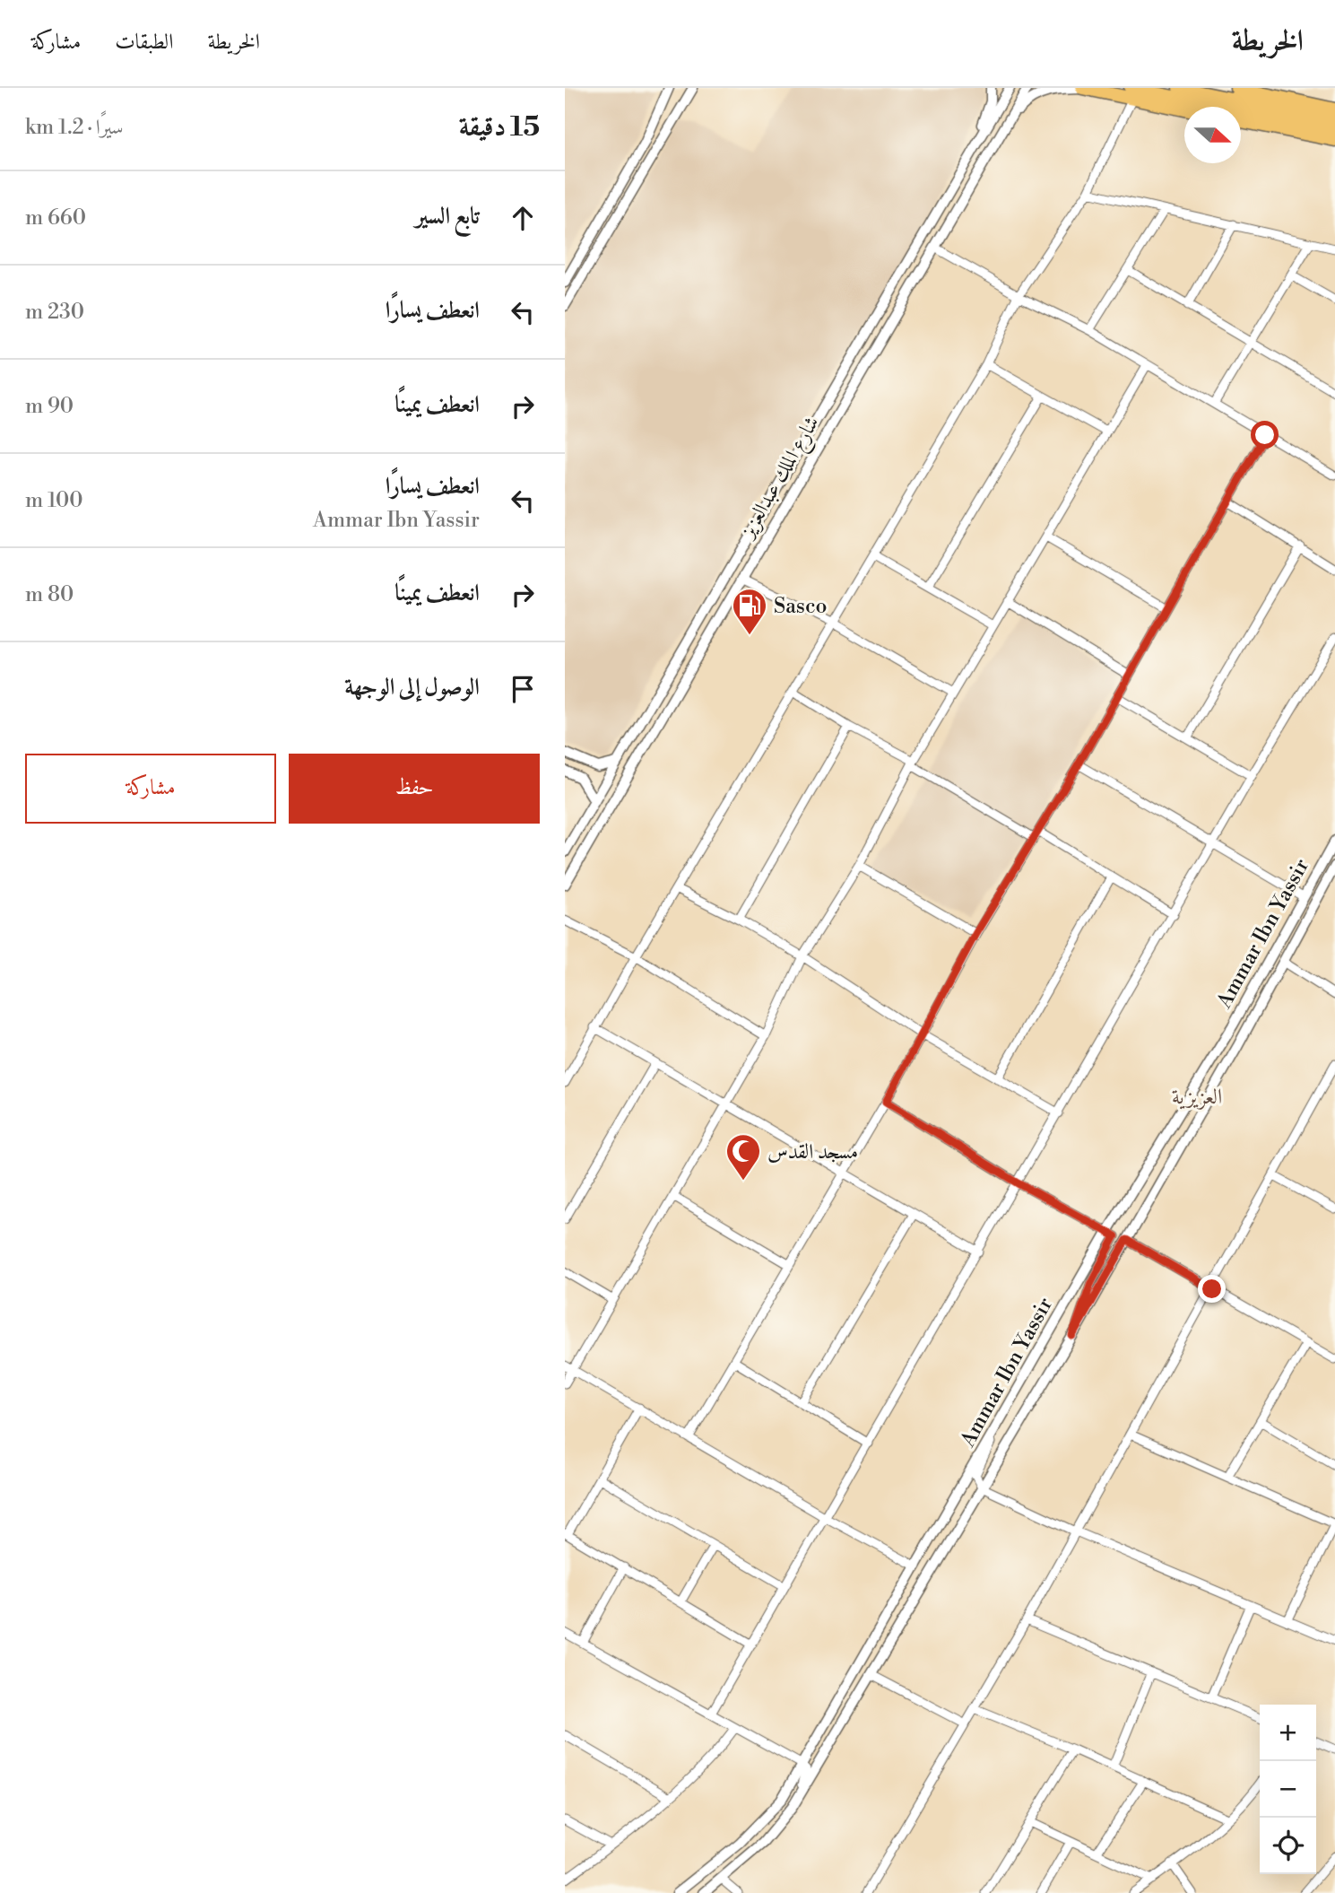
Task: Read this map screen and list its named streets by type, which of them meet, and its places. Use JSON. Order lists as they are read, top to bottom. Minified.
{"streets":{"street":["شارع الملك عبدالعزيز","Ammar Ibn Yassir"]},"districts":["العزيزية"],"places":{"fuel station":["Sasco"],"mosque":["مسجد القدس"]},"north":"right","page":{"header":"الخريطة","nav":["الخريطة","الطبقات","مشاركة"],"heading":["15 دقيقة","سيرًا · 1.2 km"],"list":[["تابع السير","660 m"],["انعطف يسارًا","230 m"],["انعطف يمينًا","90 m"],["انعطف يسارًا","Ammar Ibn Yassir","100 m"],["انعطف يمينًا","80 m"],"الوصول إلى الوجهة"],"buttons":["حفظ","مشاركة"],"map_buttons":["+","−"]}}
